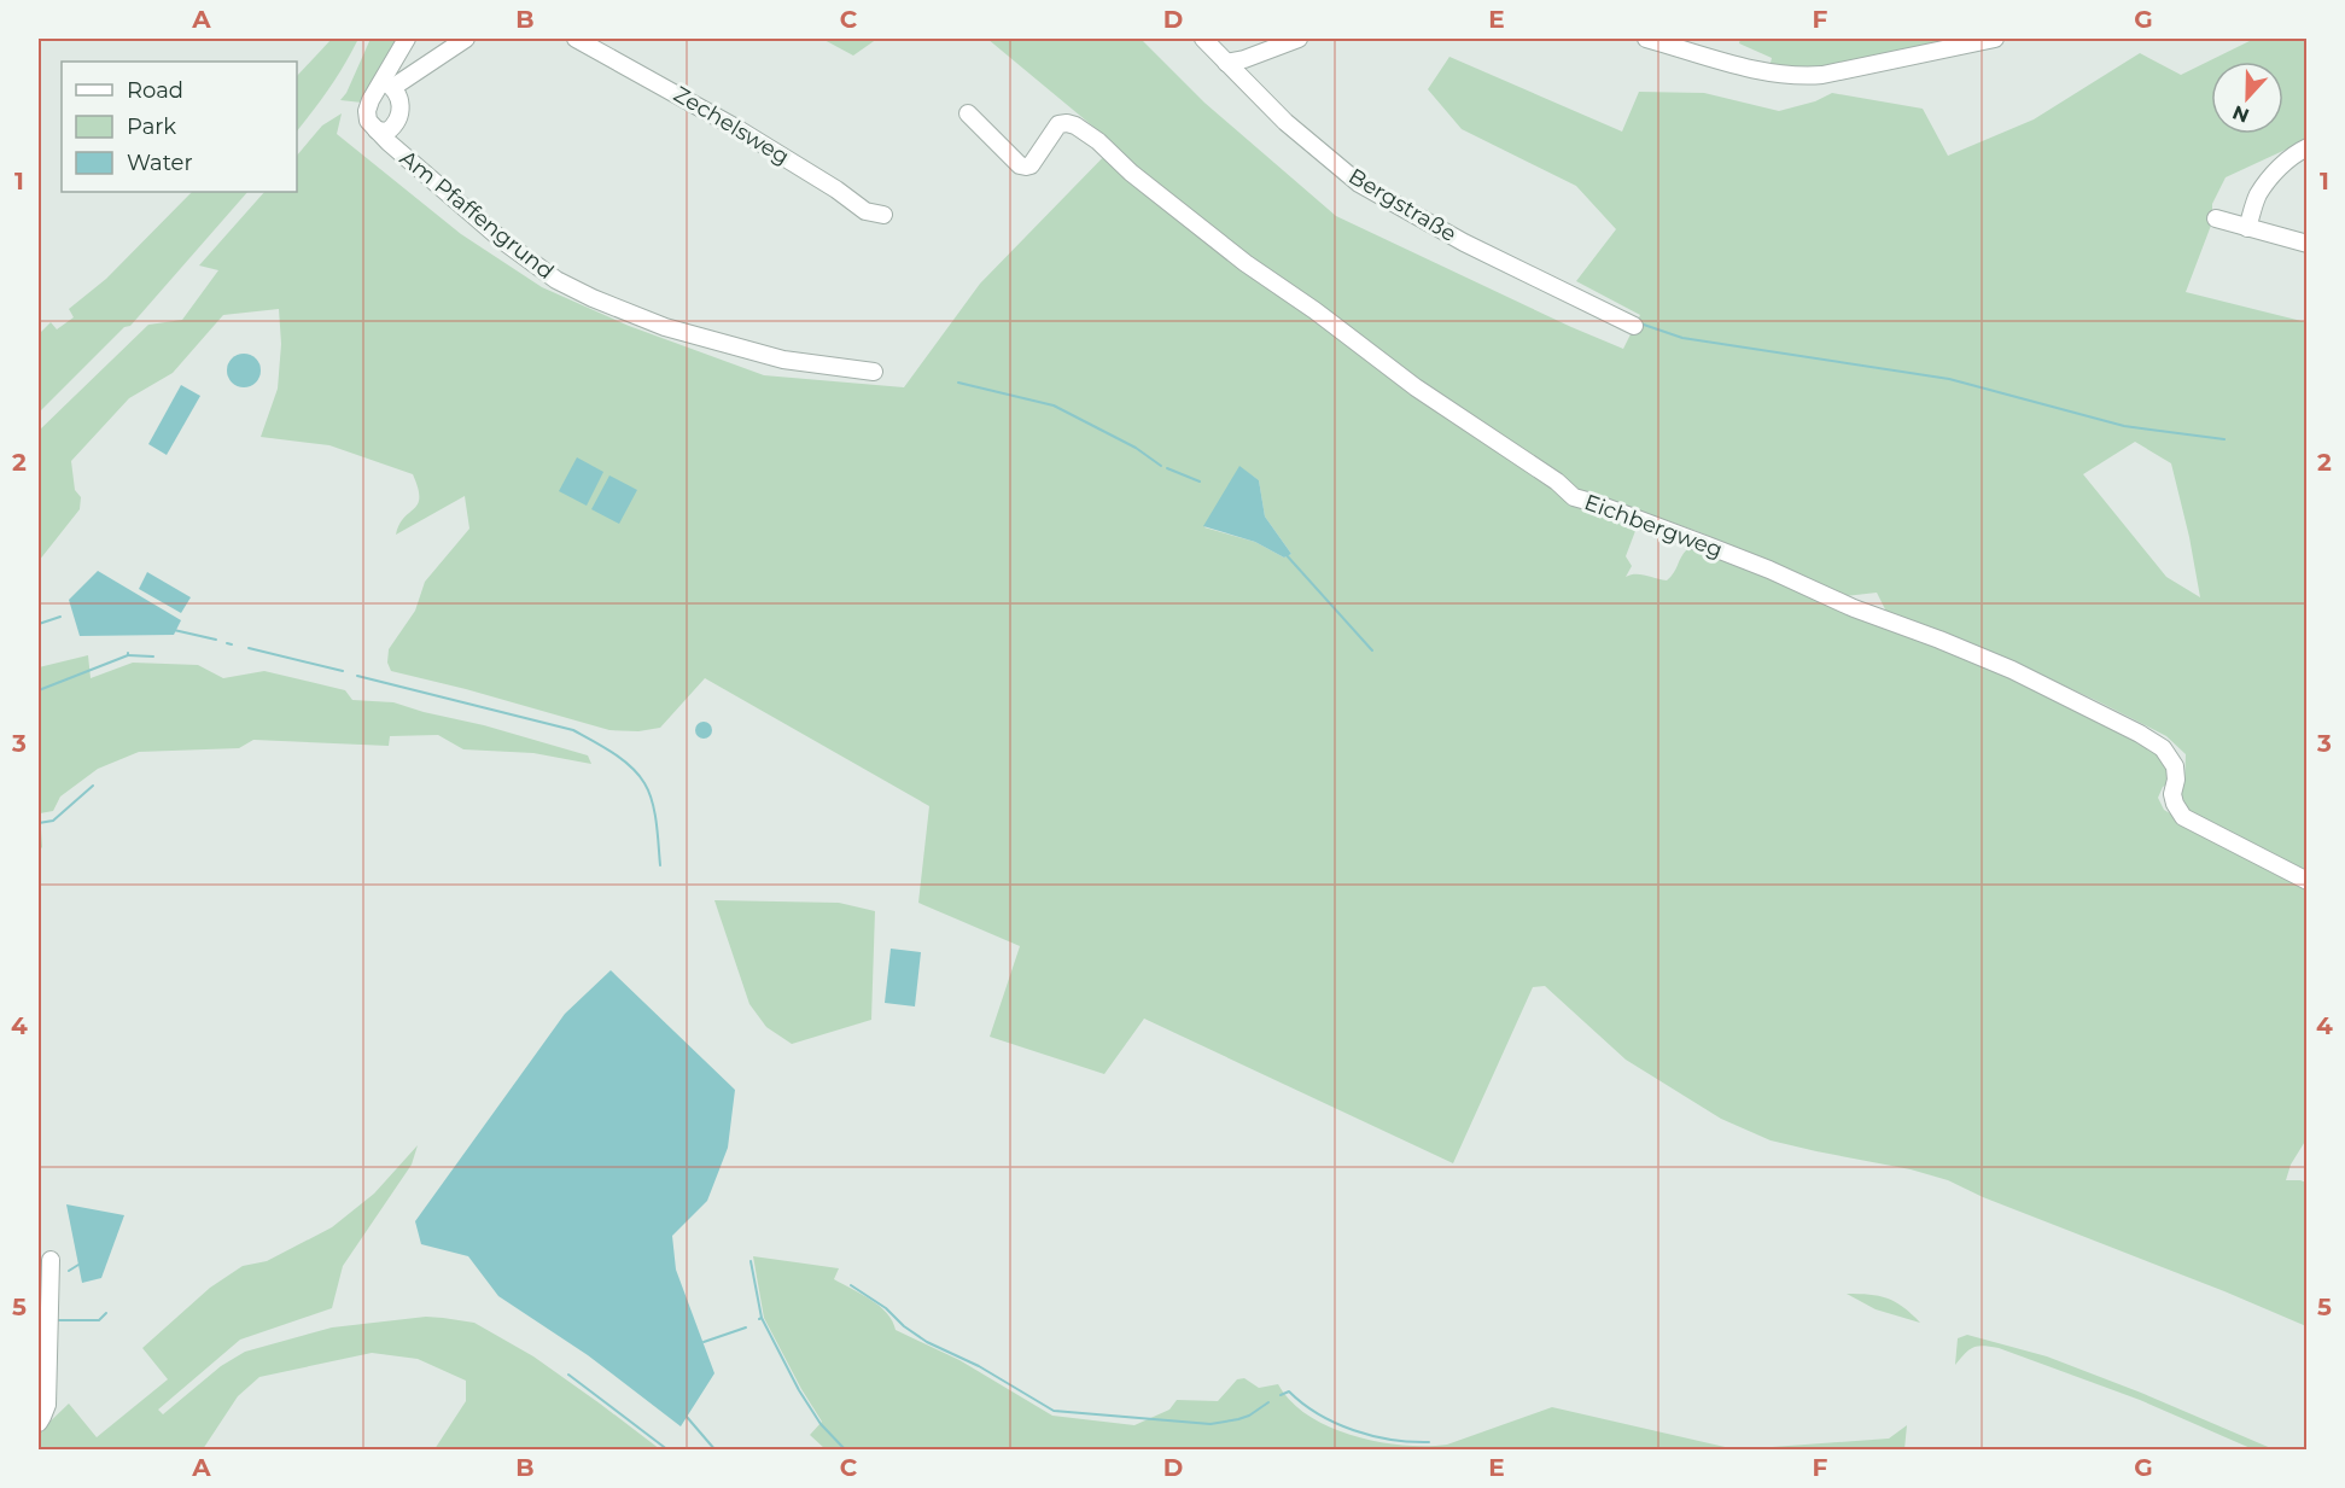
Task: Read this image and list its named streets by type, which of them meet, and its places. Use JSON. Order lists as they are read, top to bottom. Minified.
{"streets":{"street":["Zechelsweg","Bergstraße","Am Pfaffengrund","Eichbergweg"]},"legend":["Road","Park","Water"],"north":"bottom","grid":{"columns":["A","B","C","D","E","F","G"],"rows":["1","2","3","4","5"]}}
